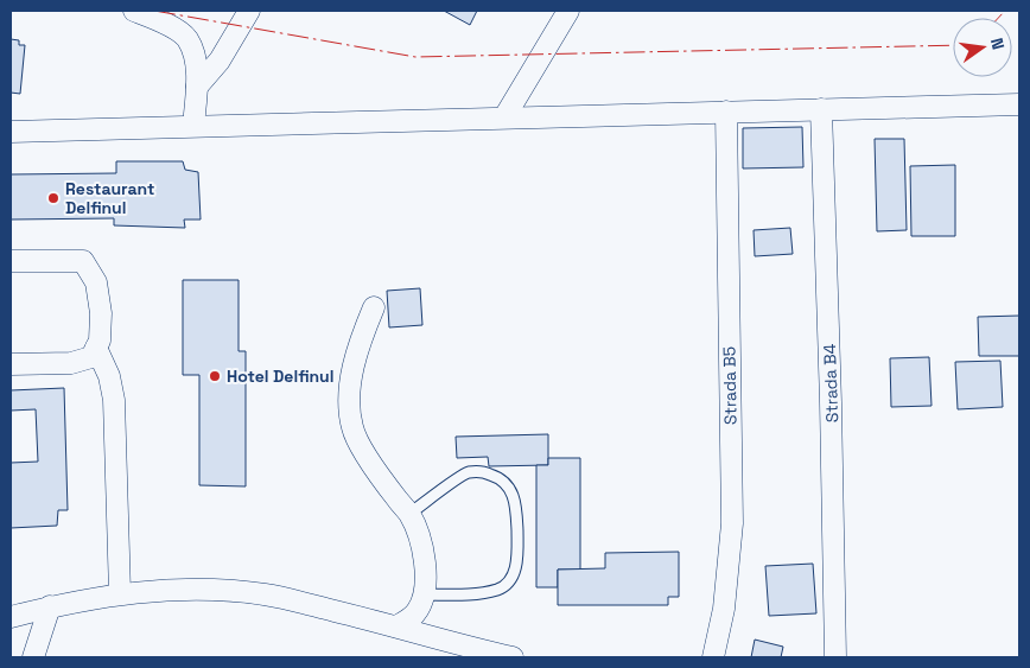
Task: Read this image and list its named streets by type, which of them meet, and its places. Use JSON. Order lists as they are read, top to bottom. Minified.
{"streets":{"street":["Strada B4","Strada B5"]},"places":["Restaurant Delfinul","Hotel Delfinul"],"north":"right"}
